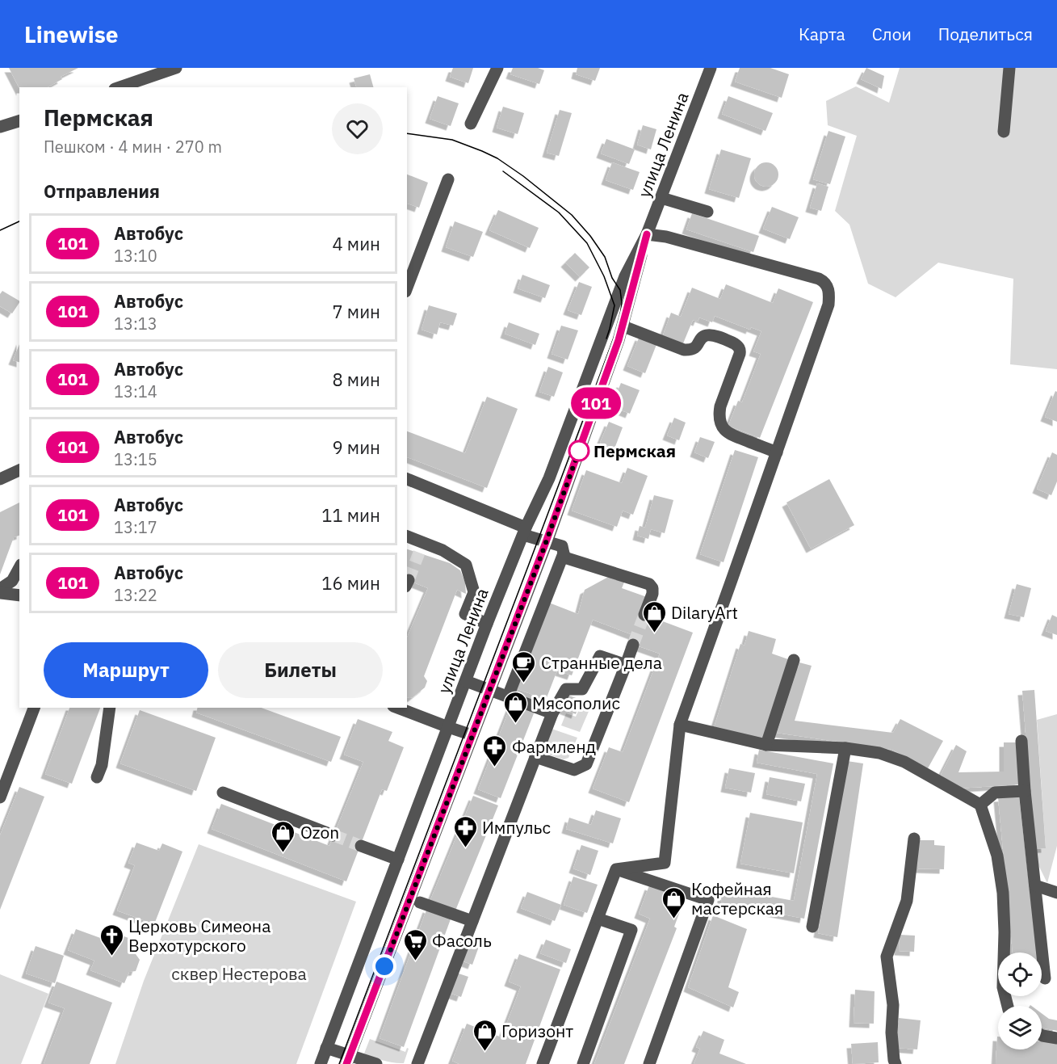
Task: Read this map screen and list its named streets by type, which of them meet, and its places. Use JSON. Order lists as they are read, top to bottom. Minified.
{"streets":{"street":["улица Ленина"]},"parks":["сквер Нестерова"],"places":{"other":["Пермская"],"shop":["DilaryArt","Мясополис","Ozon","Кофейная мастерская","Горизонт"],"cafe":["Странные дела"],"pharmacy":["Фармленд","Импульс"],"church":["Церковь Симеона Верхотурского"],"supermarket":["Фасоль"]},"lines":["bus line 101"],"page":{"header":"Linewise","nav":["Карта","Слои","Поделиться"],"on_map":"101","heading":[["Пермская","Пешком · 4 мин · 270 m"],"Отправления"],"list":[{"mark":"101","name":"Автобус","note":"13:10","value":"4 мин"},{"mark":"101","name":"Автобус","note":"13:13","value":"7 мин"},{"mark":"101","name":"Автобус","note":"13:14","value":"8 мин"},{"mark":"101","name":"Автобус","note":"13:15","value":"9 мин"},{"mark":"101","name":"Автобус","note":"13:17","value":"11 мин"},{"mark":"101","name":"Автобус","note":"13:22","value":"16 мин"}],"buttons":["Маршрут","Билеты"]}}
